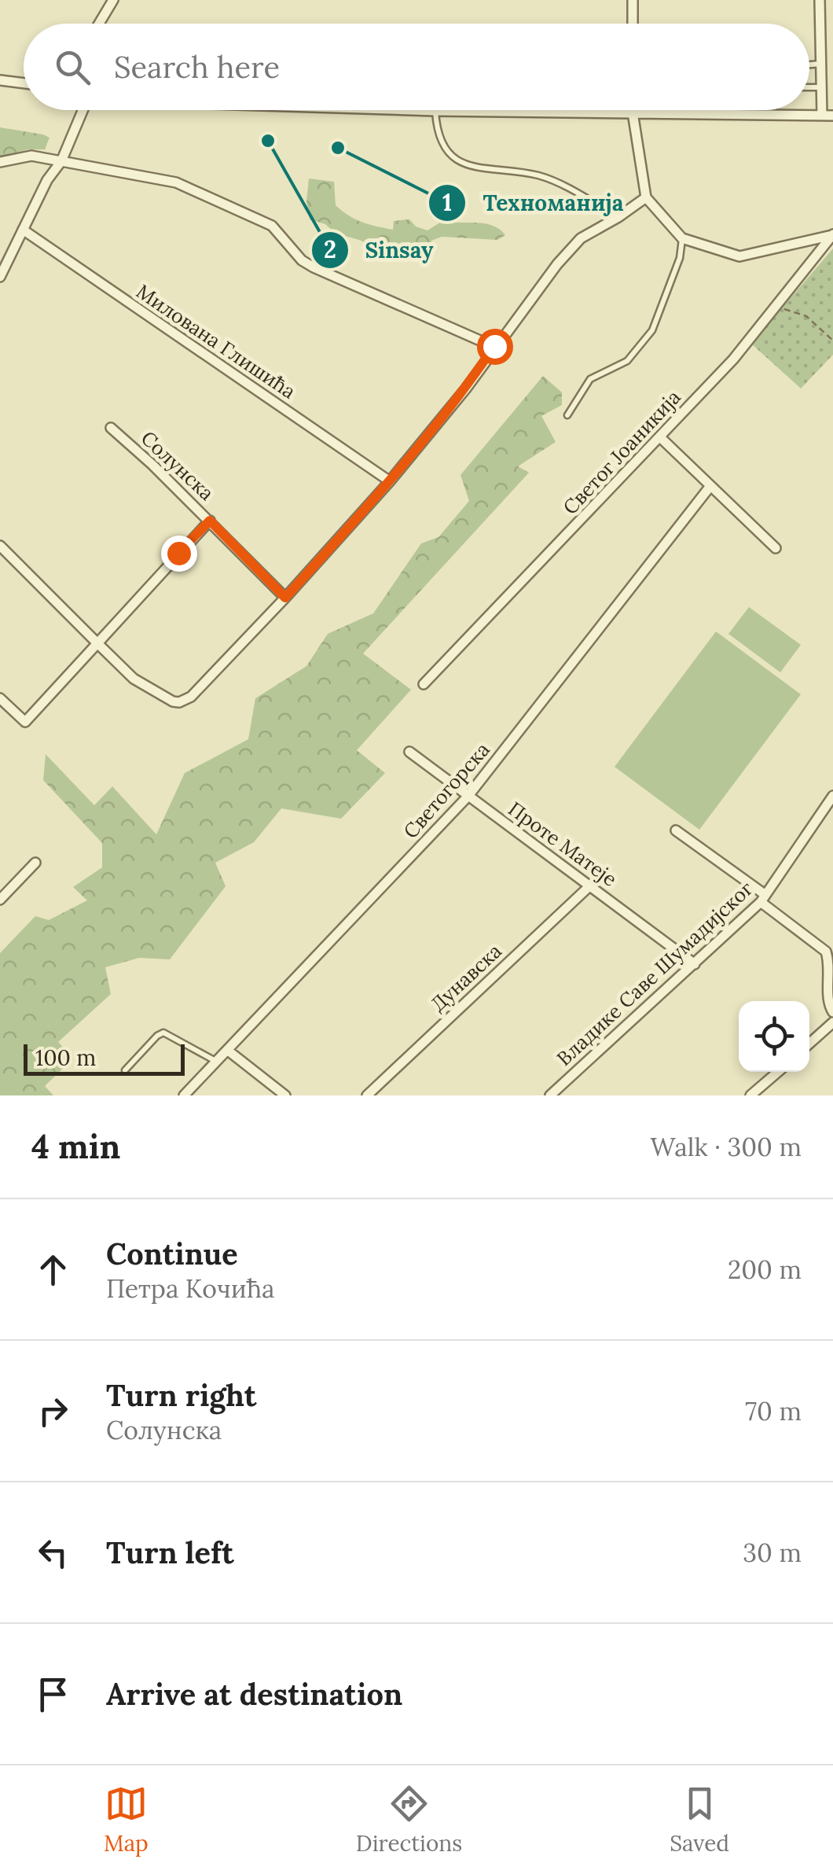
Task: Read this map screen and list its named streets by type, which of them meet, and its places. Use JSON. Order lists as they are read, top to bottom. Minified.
{"streets":{"street":["Милована Глишића","Светог Јоаникија","Солунска","Светогорска","Проте Матеје","Владике Саве Шумадијског","Дунавска"]},"crossings":[["Светогорска","Проте Матеје"],["Проте Матеје","Владике Саве Шумадијског"],["Проте Матеје","Дунавска"]],"places":["Sinsay","Техноманија"],"scale_bar":"100 m","page":{"search":"Search here","scale":"100 m","heading":["4 min","Walk · 300 m"],"list":[["Continue","Петра Кочића","200 m"],["Turn right","Солунска","70 m"],["Turn left","30 m"],"Arrive at destination"],"nav":["Map","Directions","Saved"]}}
